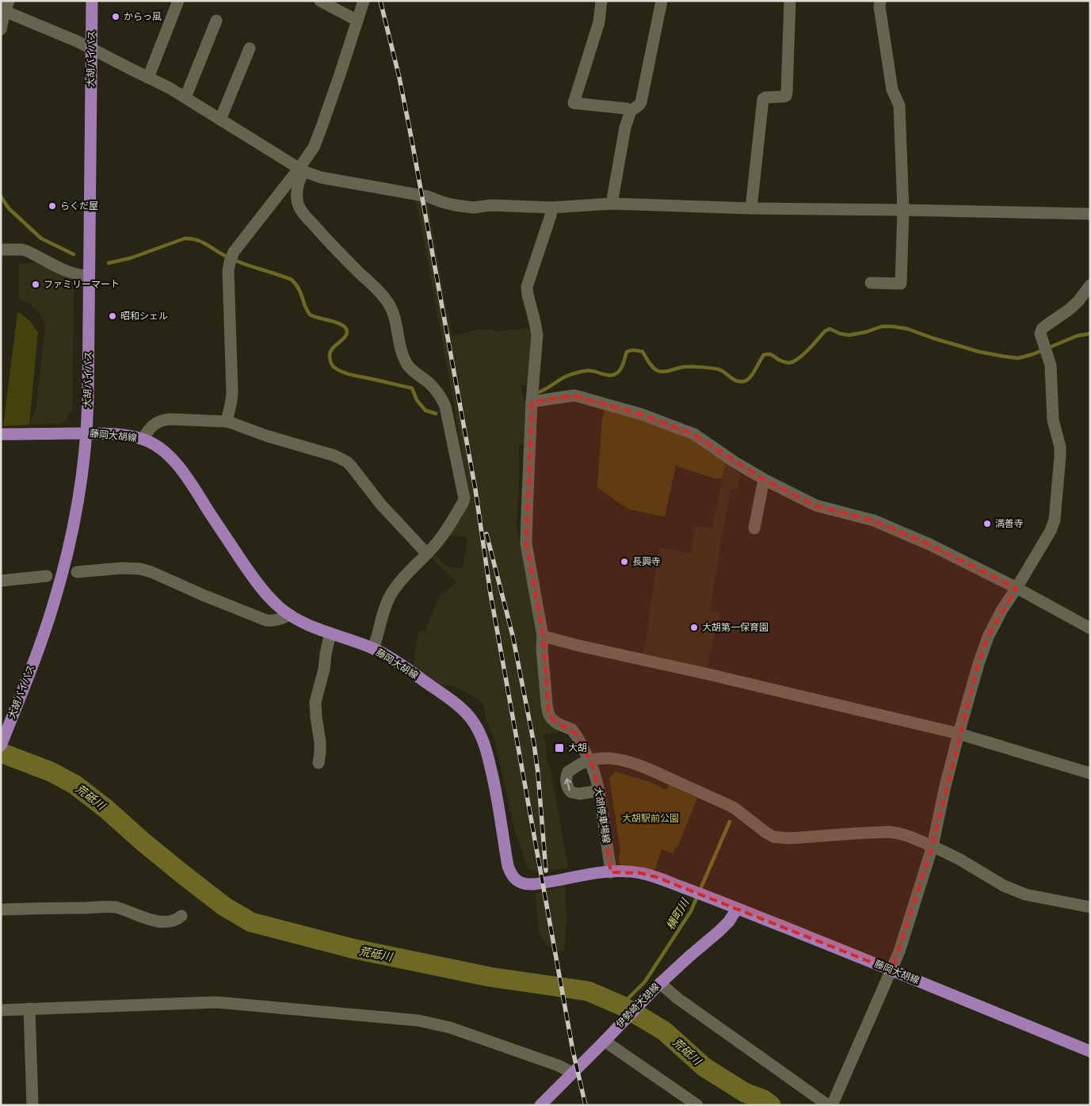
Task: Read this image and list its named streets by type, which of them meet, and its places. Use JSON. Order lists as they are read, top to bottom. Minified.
{"streets":{"main road":["大胡バイパス","藤岡大胡線","伊勢崎大胡線"],"street":["大胡停車場線"]},"crossings":[["大胡バイパス","藤岡大胡線"],["藤岡大胡線","大胡停車場線"],["藤岡大胡線","伊勢崎大胡線"]],"water":["荒砥川","横町川"],"parks":["大胡駅前公園"],"places":{"other":["からっ風","らくだ屋","ファミリーマート","昭和シェル","満善寺","長興寺","大胡第一保育園"],"transit":["大胡"]}}
